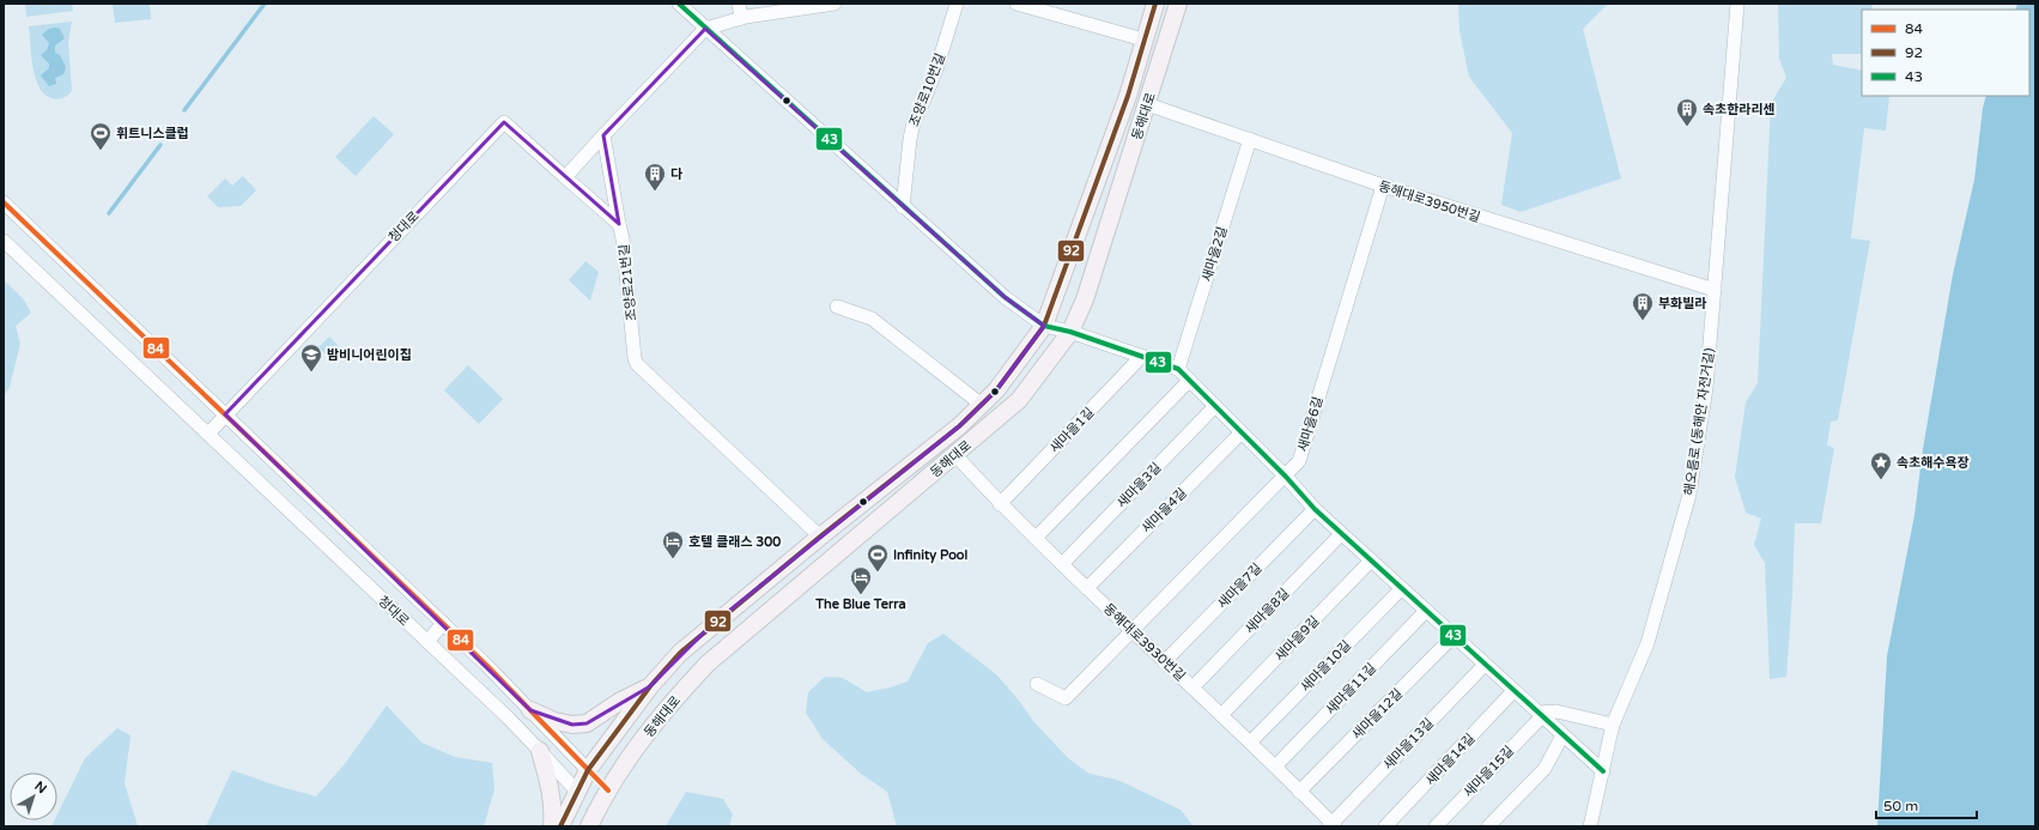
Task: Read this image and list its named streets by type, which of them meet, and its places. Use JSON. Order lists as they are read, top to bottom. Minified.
{"streets":{"main road":["동해대로"],"street":["조양로10번길","동해대로3950번길","청대로","새마을2길","조양로21번길","해오름로 (동해안 자전거길)","새마을6길","새마을1길","새마을3길","새마을4길","새마을7길","새마을8길","새마을9길","동해대로3930번길","새마을10길","새마을11길","새마을12길","새마을13길","새마을14길","새마을15길"]},"crossings":[["동해대로","동해대로3950번길"],["동해대로","청대로"],["동해대로","조양로21번길"],["동해대로","동해대로3930번길"],["동해대로3950번길","새마을2길"],["동해대로3950번길","해오름로 (동해안 자전거길)"],["동해대로3950번길","새마을6길"],["새마을6길","동해대로3930번길"],["새마을1길","동해대로3930번길"],["새마을3길","동해대로3930번길"],["새마을4길","동해대로3930번길"],["새마을7길","동해대로3930번길"],["새마을8길","동해대로3930번길"],["새마을9길","동해대로3930번길"],["동해대로3930번길","새마을10길"],["동해대로3930번길","새마을11길"],["동해대로3930번길","새마을12길"],["동해대로3930번길","새마을13길"]],"places":{"building":["속초한라리센","다","부화빌라"],"sports":["휘트니스클럽","Infinity Pool"],"school or university":["밤비니어린이집"],"place":["속초해수욕장"],"hotel":["호텔 클래스 300","The Blue Terra"]},"lines":["transit line 92","transit line 43","transit line 84"],"legend":["84","92","43"],"scale_bar":"50 m","north":"top right"}
